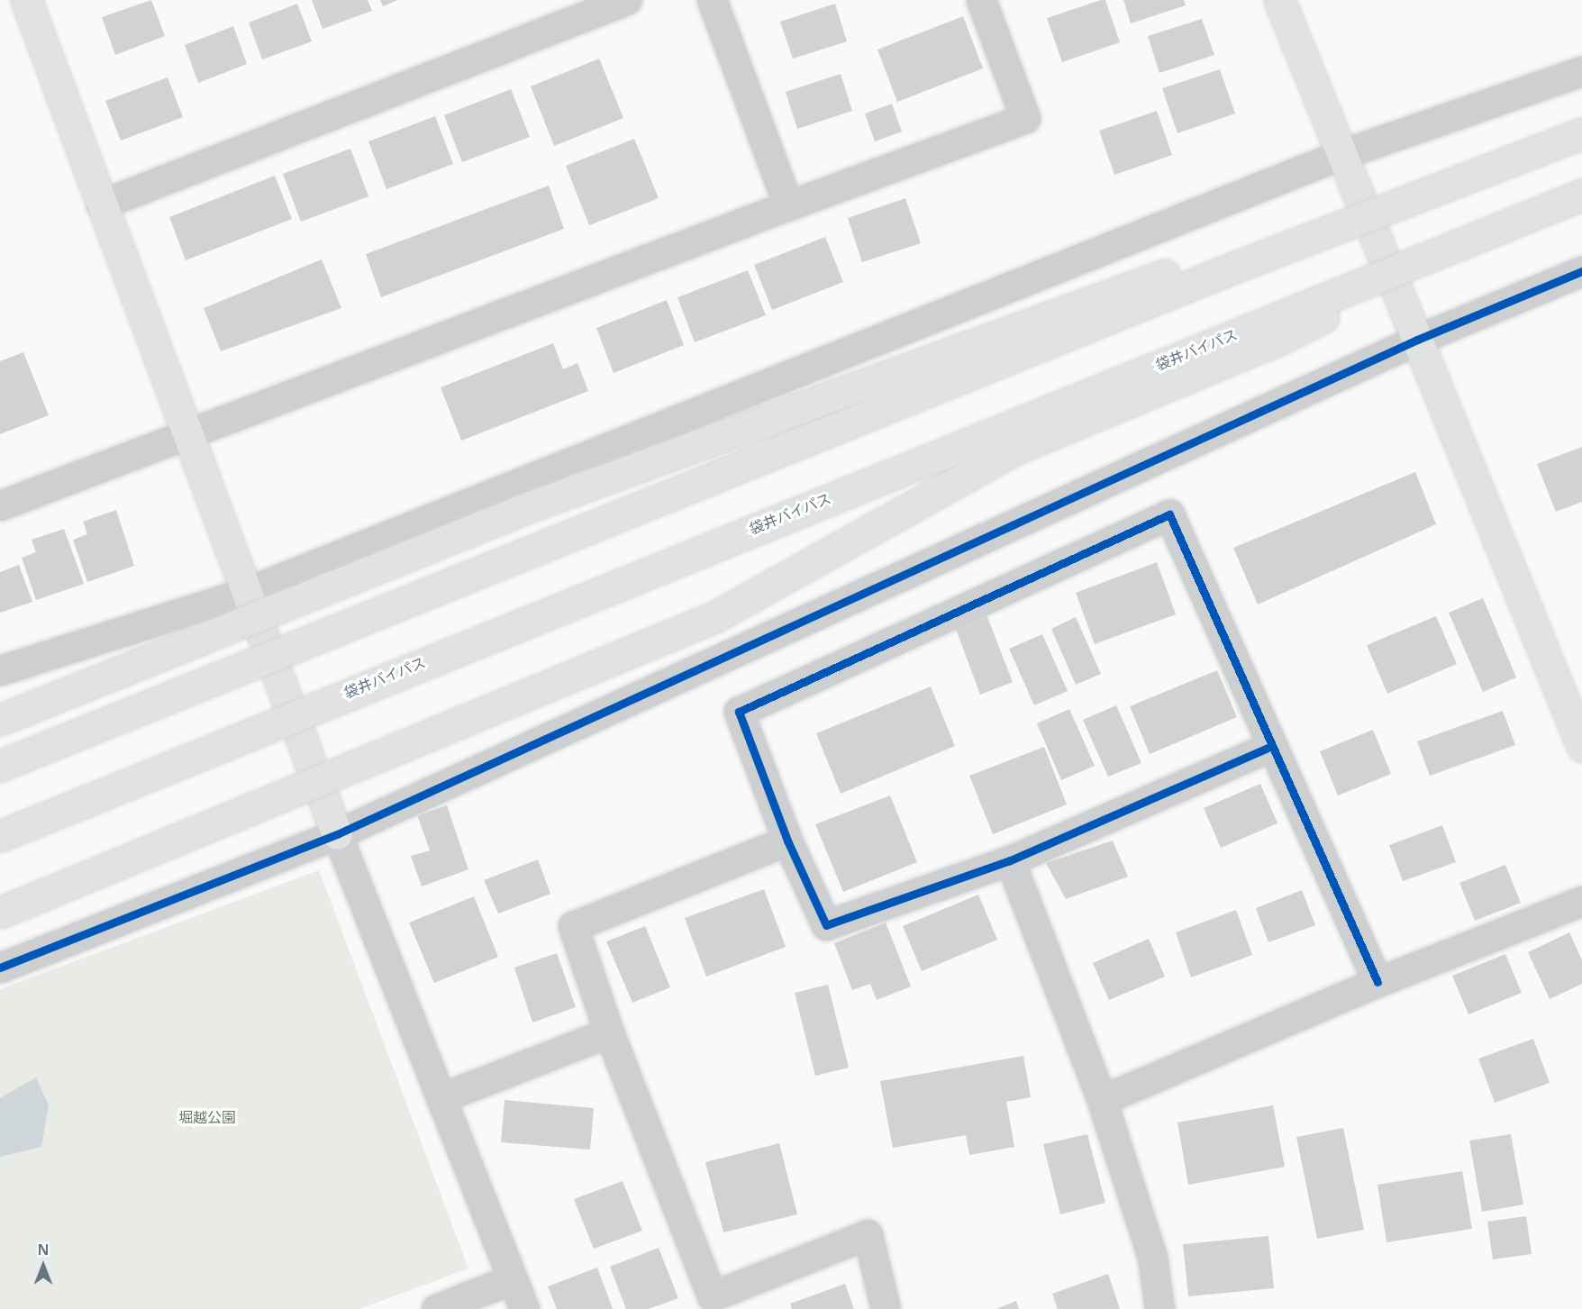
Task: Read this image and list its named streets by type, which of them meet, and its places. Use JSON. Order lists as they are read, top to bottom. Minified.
{"streets":{"main road":["袋井バイパス"]},"parks":["堀越公園"],"north":"top"}
